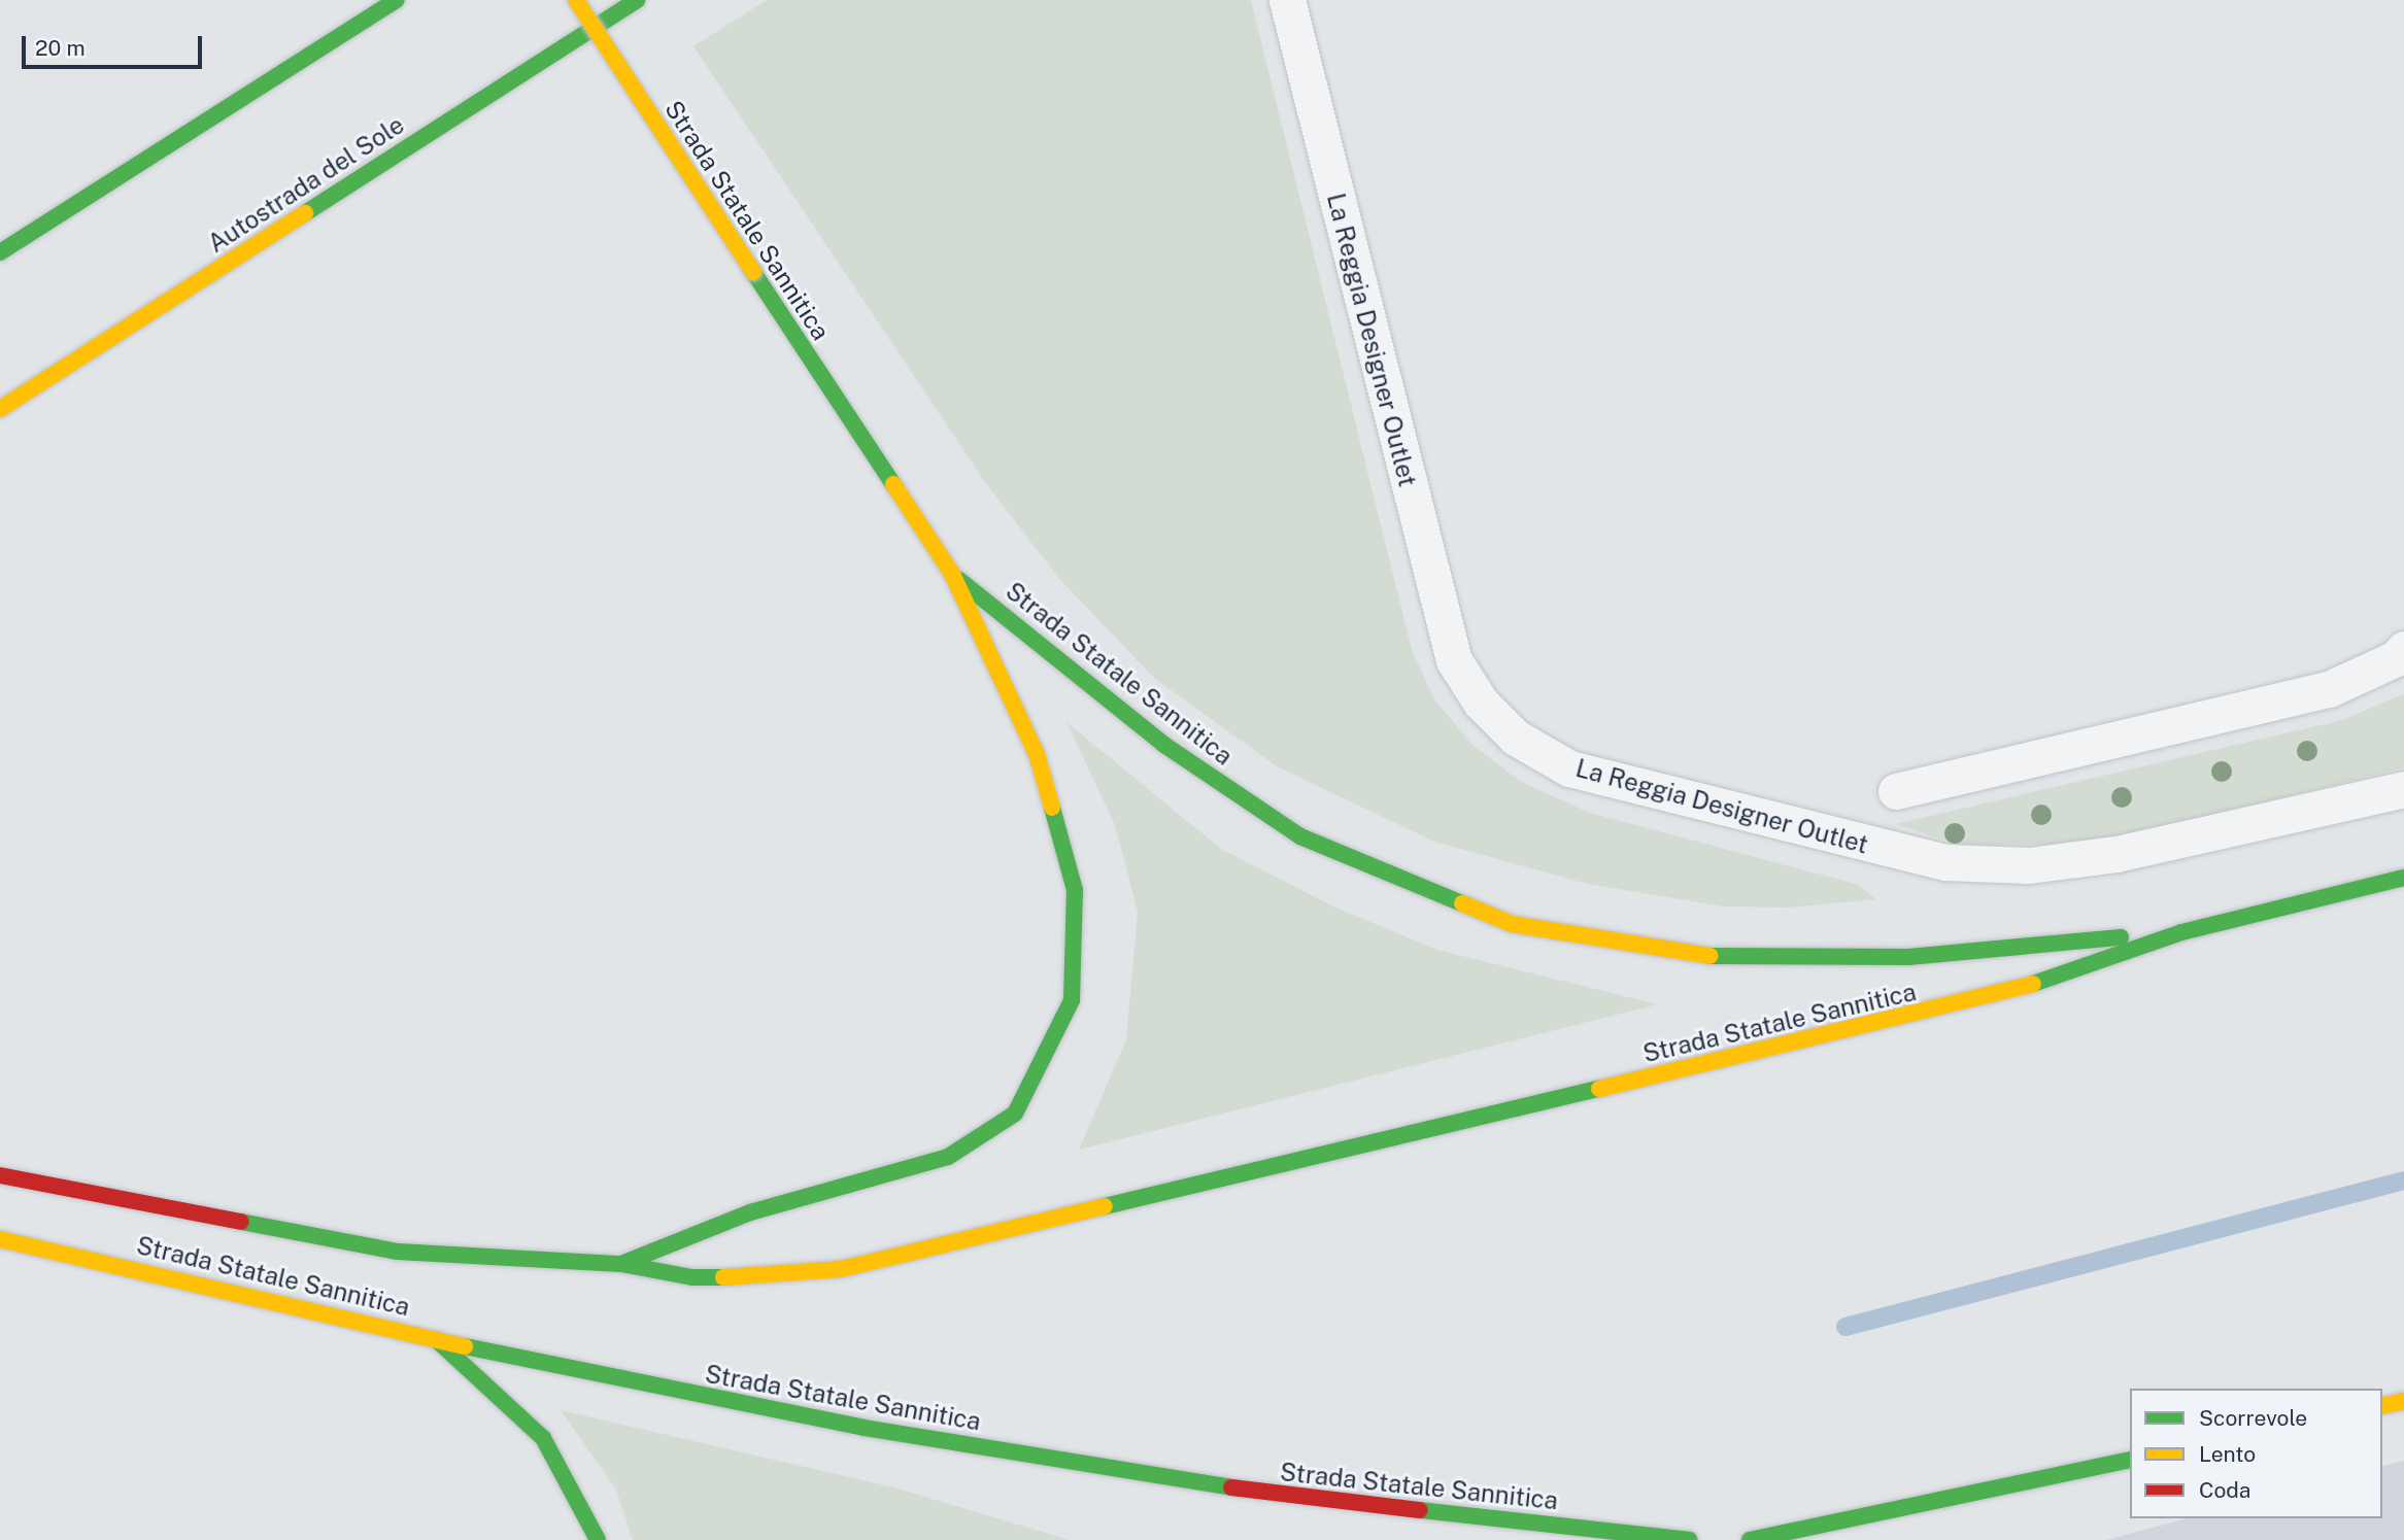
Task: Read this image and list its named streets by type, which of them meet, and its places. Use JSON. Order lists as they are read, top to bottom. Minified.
{"streets":{"main road":["Autostrada del Sole","Strada Statale Sannitica"],"lane":["La Reggia Designer Outlet"]},"legend":["Scorrevole","Lento","Coda"],"scale_bar":"20 m"}
